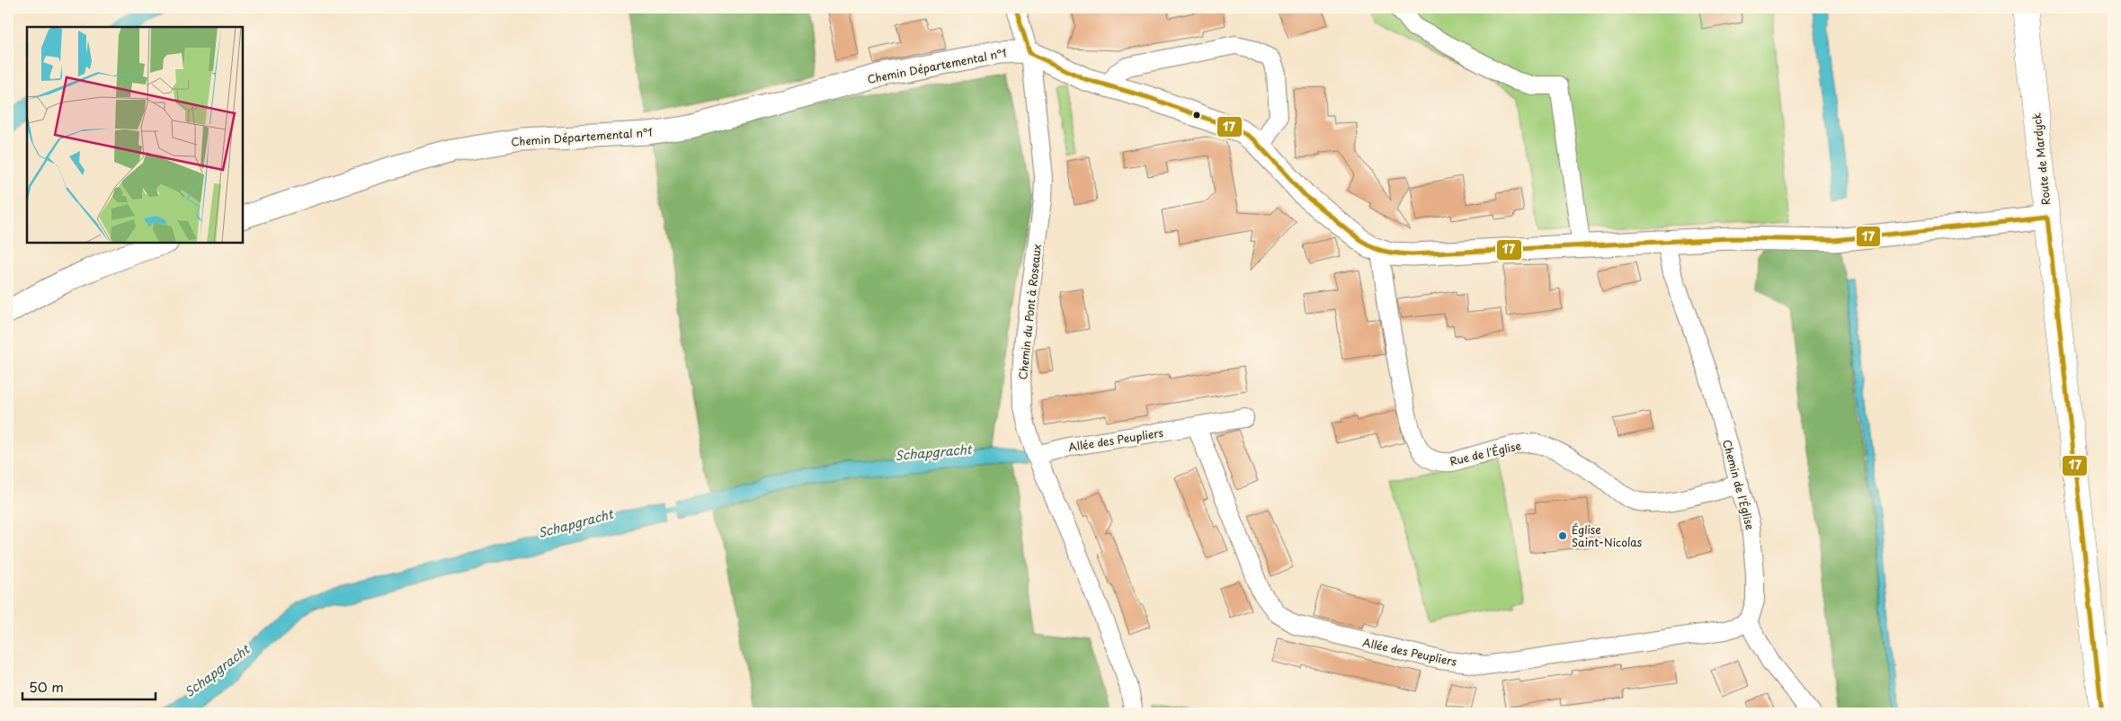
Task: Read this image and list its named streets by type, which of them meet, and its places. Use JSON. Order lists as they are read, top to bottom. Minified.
{"streets":{"main road":["Route de Mardyck"],"street":["Chemin Départemental n°1","Chemin du Pont à Roseaux","Allée des Peupliers","Rue de l'Église","Chemin de l'Église"]},"crossings":[["Chemin Départemental n°1","Route de Mardyck"],["Chemin Départemental n°1","Chemin du Pont à Roseaux"],["Chemin Départemental n°1","Rue de l'Église"],["Chemin Départemental n°1","Chemin de l'Église"],["Chemin du Pont à Roseaux","Allée des Peupliers"],["Allée des Peupliers","Chemin de l'Église"],["Rue de l'Église","Chemin de l'Église"]],"water":["Schapgracht"],"places":["Église Saint-Nicolas"],"lines":["transit line 17"],"scale_bar":"50 m"}
